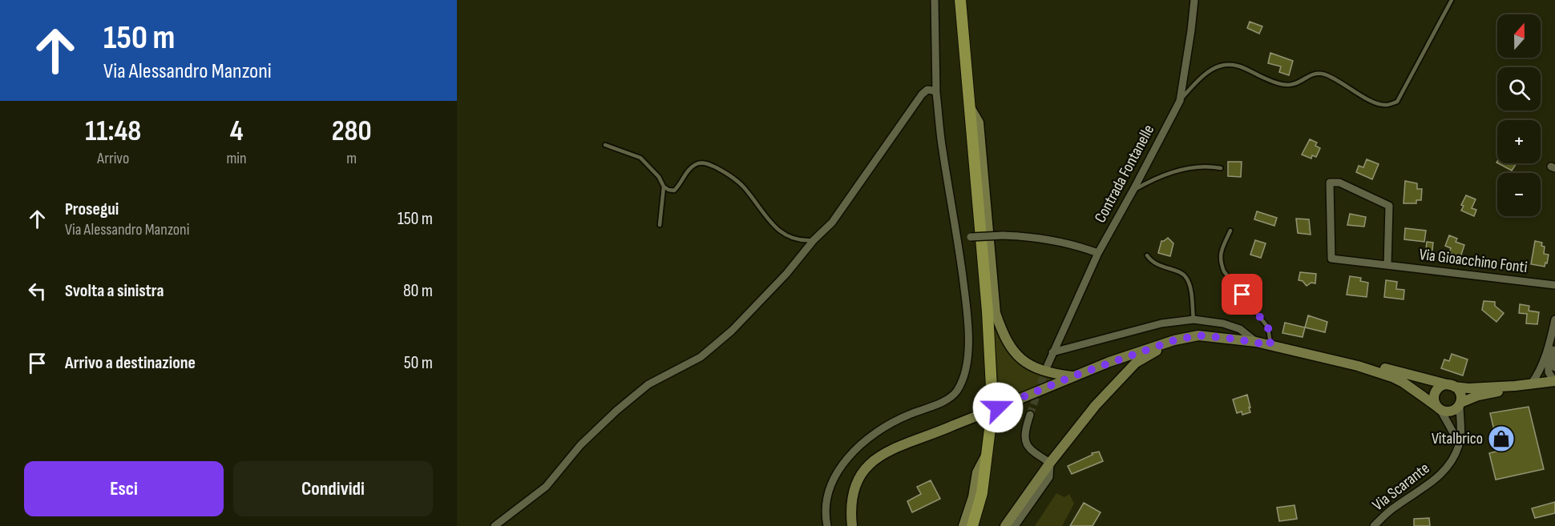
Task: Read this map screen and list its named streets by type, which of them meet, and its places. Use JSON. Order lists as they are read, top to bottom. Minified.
{"streets":{"street":["Contrada Fontanelle","Via Gioacchino Fonti","Via Scarante"]},"places":{"shop":["Vitalbrico"]},"north":"top","page":{"turn":["150 m","Via Alessandro Manzoni"],"map_buttons":["+","−"],"eta":["11:48","Arrivo","4","min","280","m"],"list":[{"name":"Prosegui","note":"Via Alessandro Manzoni","value":"150 m"},{"name":"Svolta a sinistra","value":"80 m"},{"name":"Arrivo a destinazione","value":"50 m"}],"buttons":["Esci","Condividi"]}}
